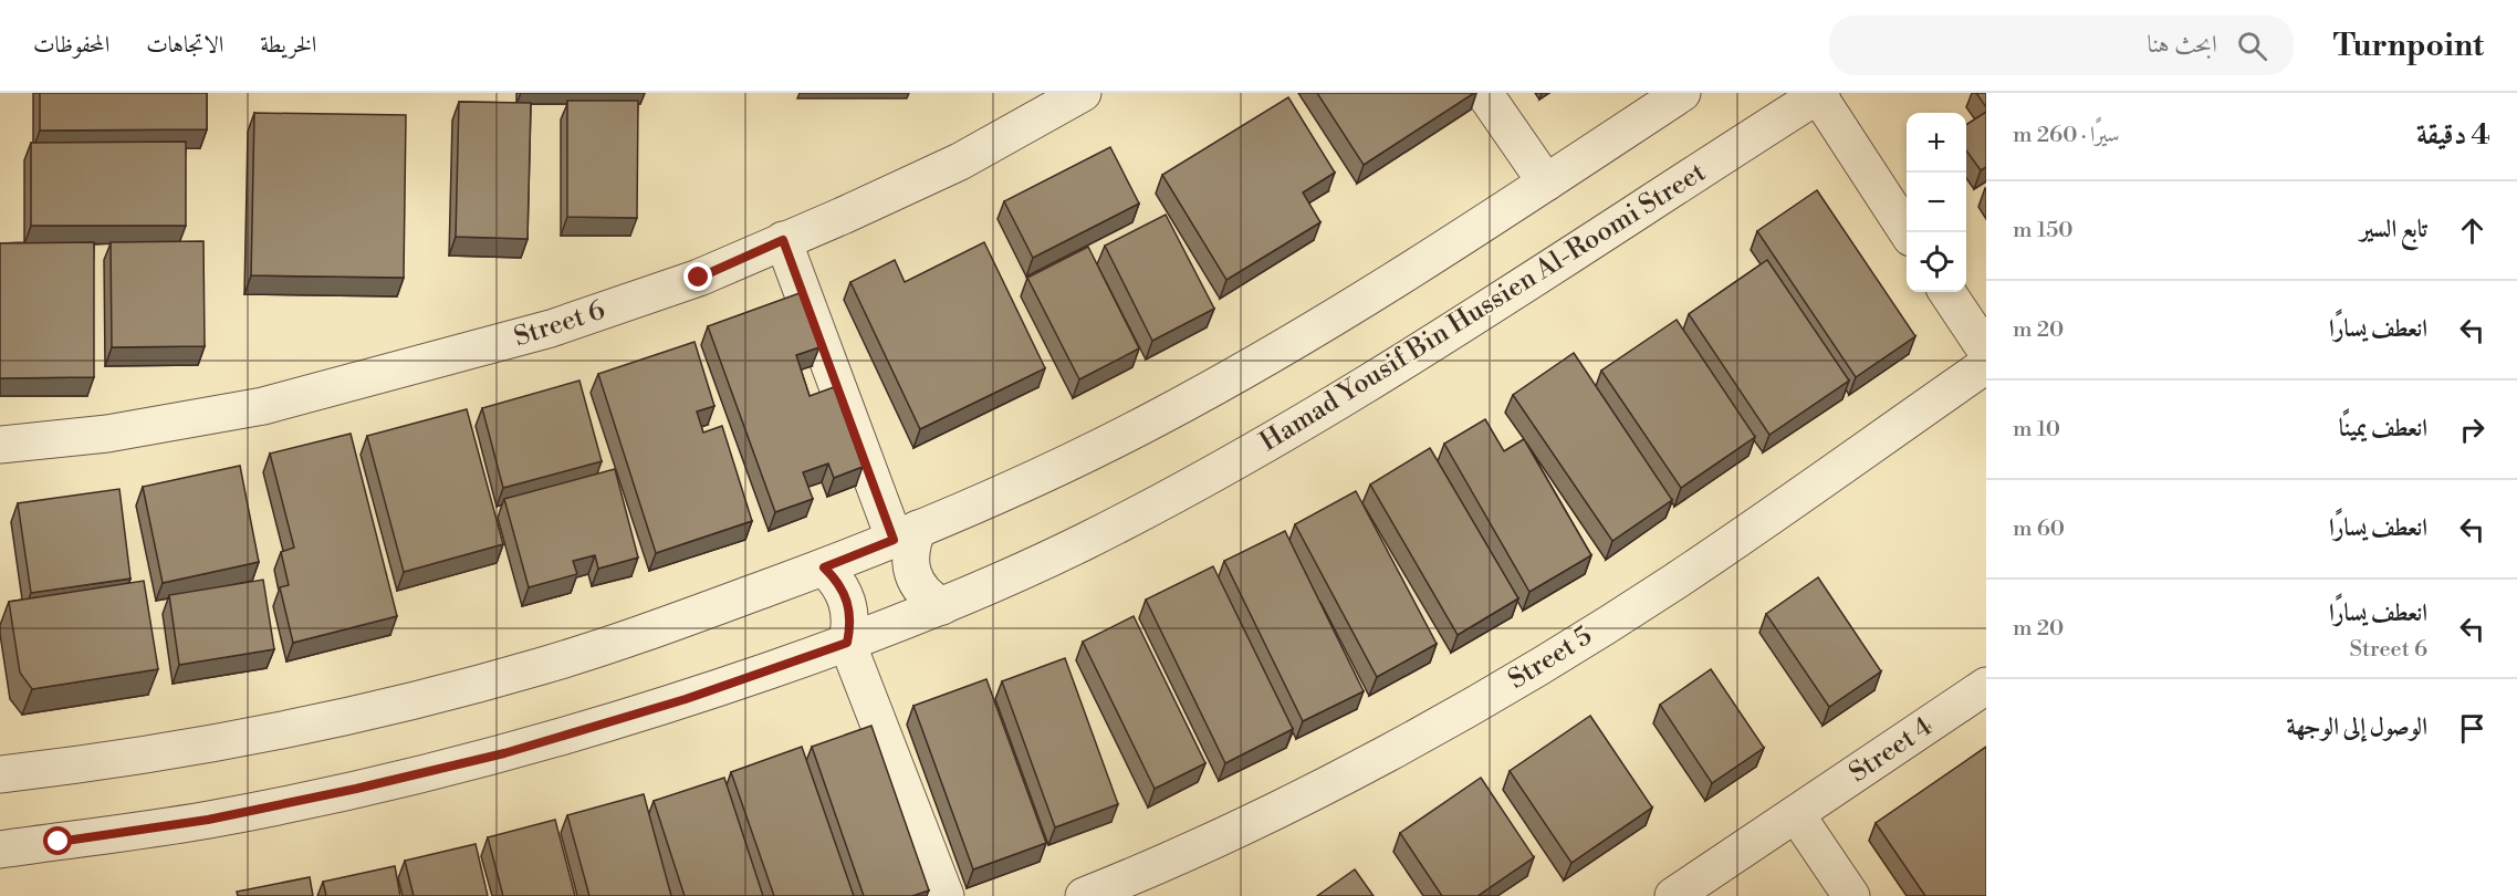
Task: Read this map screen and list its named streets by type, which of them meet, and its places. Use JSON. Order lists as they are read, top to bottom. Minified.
{"streets":{"street":["Hamad Yousif Bin Hussien Al-Roomi Street","Street 6","Street 5","Street 4"]},"page":{"header":"Turnpoint","search":"ابحث هنا","nav":["الخريطة","الاتجاهات","المحفوظات"],"heading":["4 دقيقة","سيرًا · 260 m"],"map_buttons":["+","−"],"list":[["تابع السير","150 m"],["انعطف يسارًا","20 m"],["انعطف يمينًا","10 m"],["انعطف يسارًا","60 m"],["انعطف يسارًا","Street 6","20 m"],"الوصول إلى الوجهة"]}}
